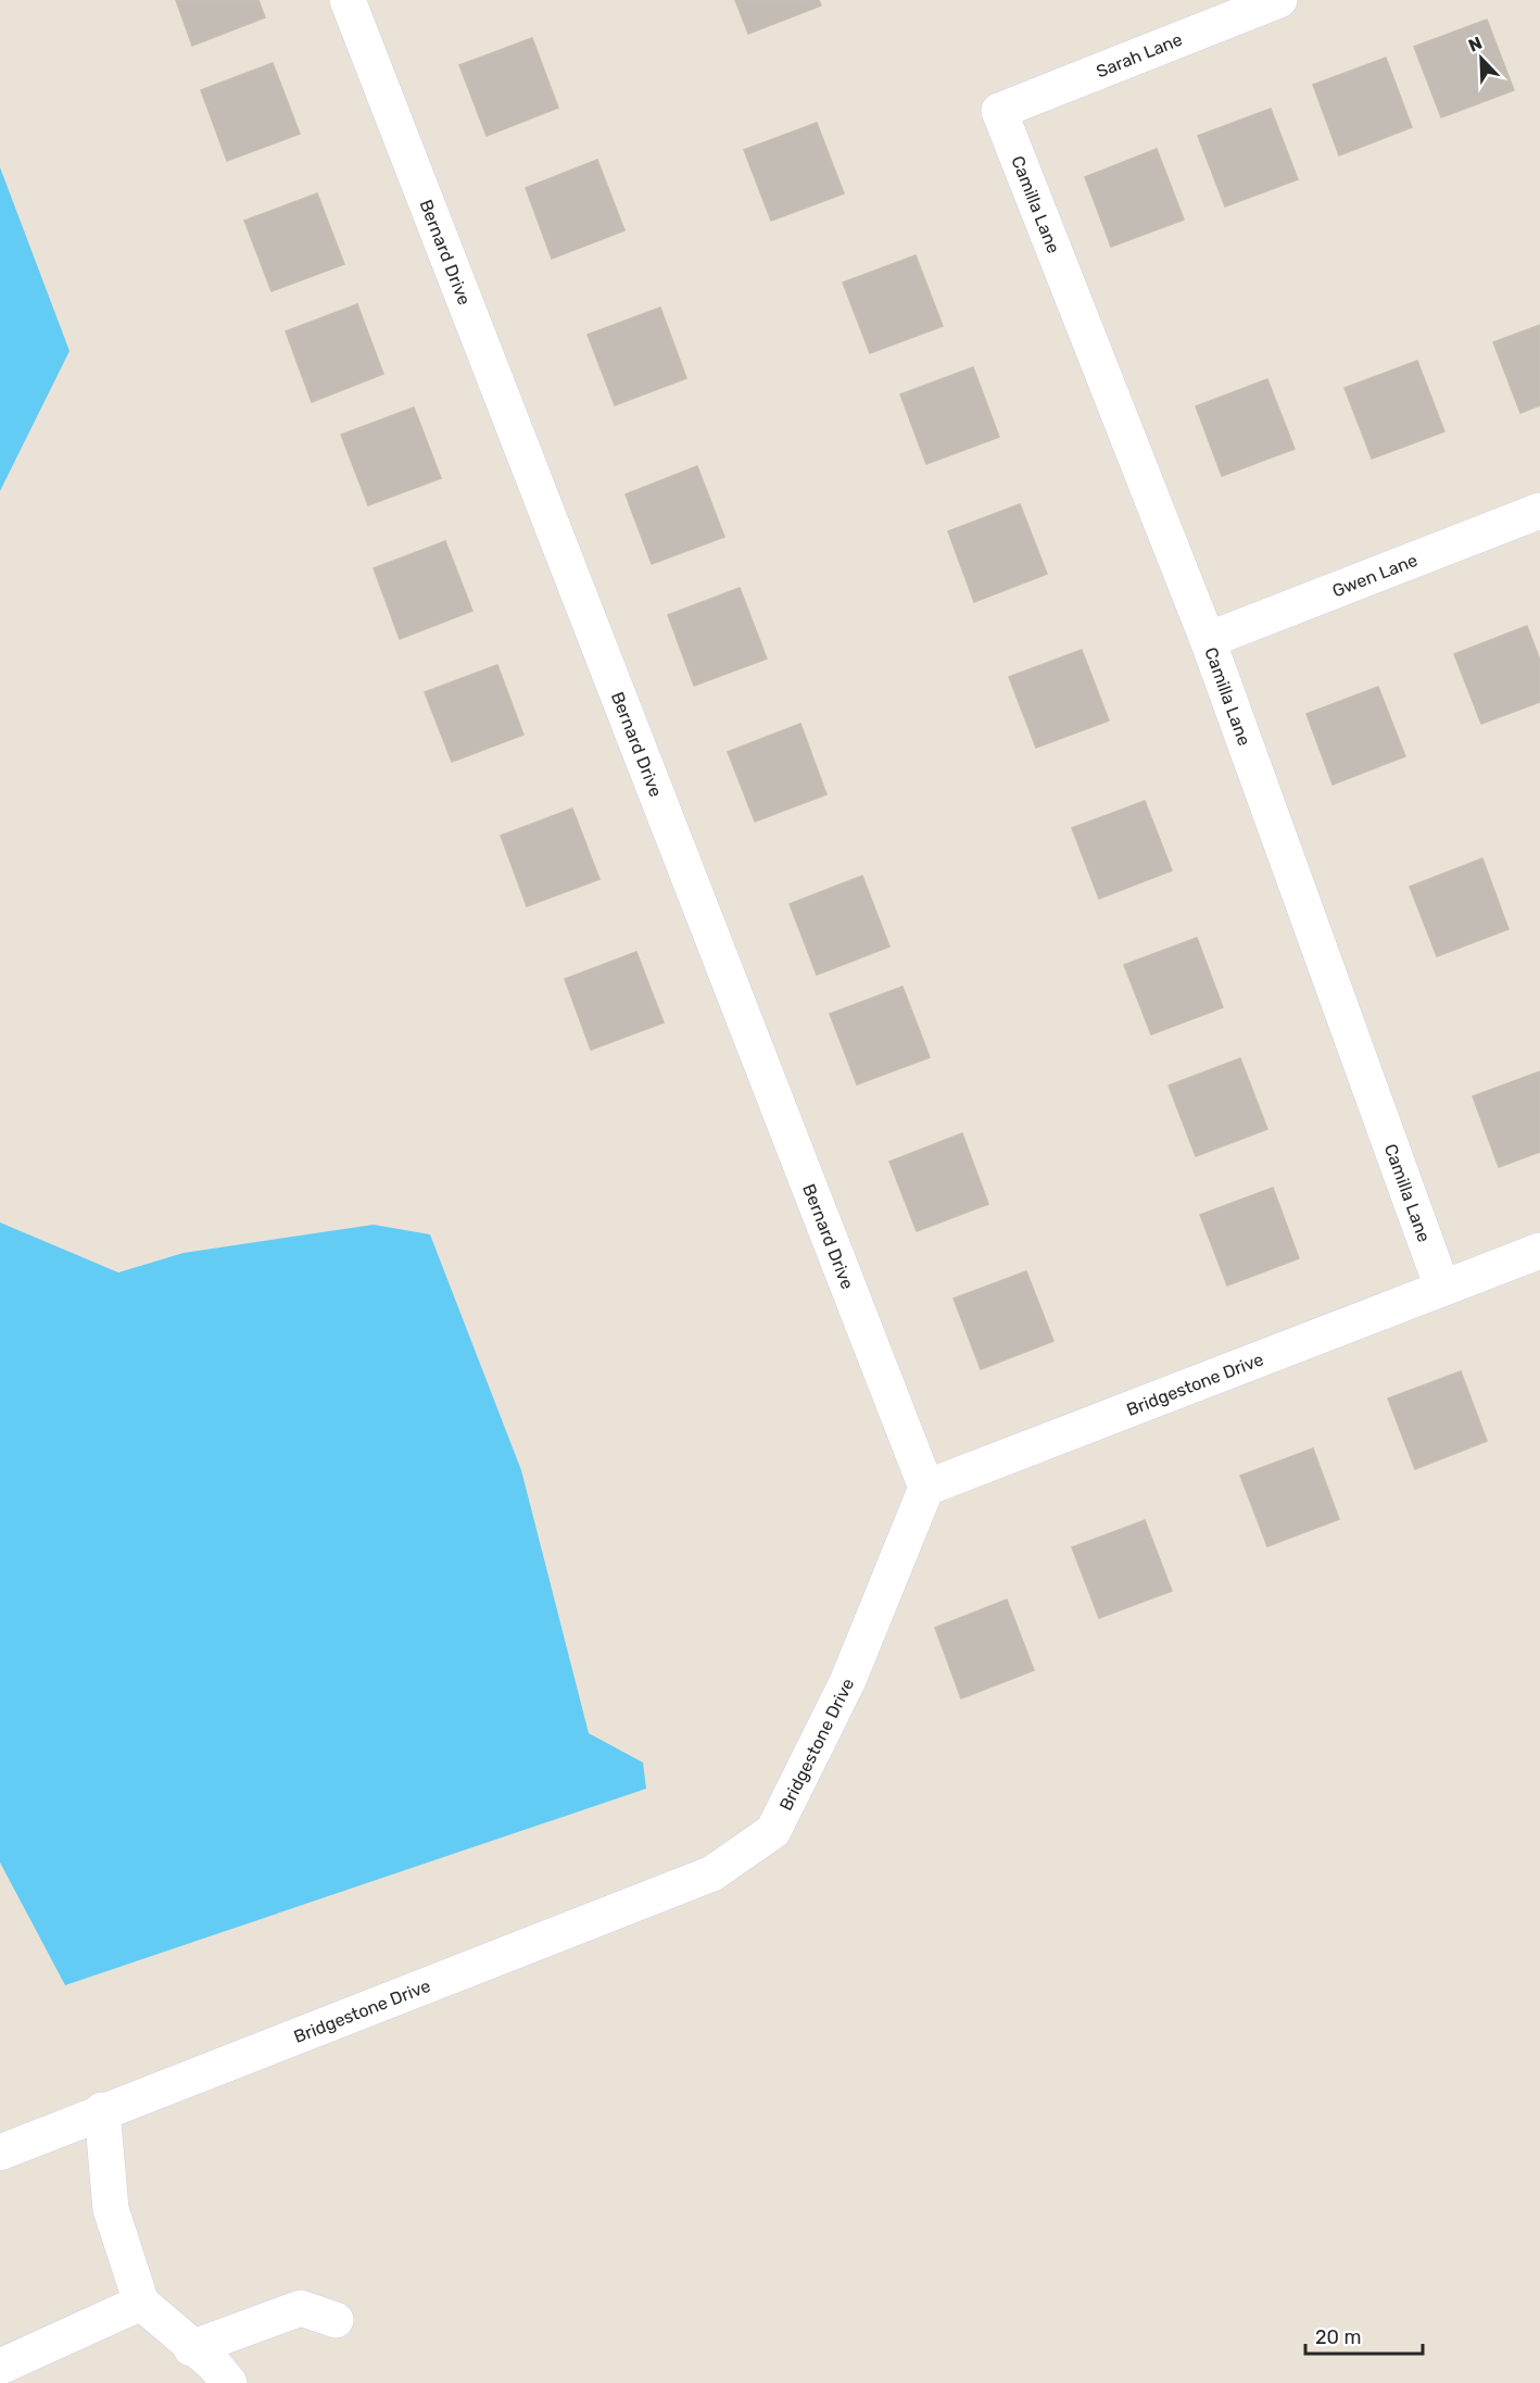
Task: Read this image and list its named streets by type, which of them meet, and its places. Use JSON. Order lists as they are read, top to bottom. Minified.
{"streets":{"street":["Sarah Lane","Camilla Lane","Bernard Drive","Gwen Lane","Bridgestone Drive"]},"crossings":[["Sarah Lane","Camilla Lane"],["Camilla Lane","Gwen Lane"],["Camilla Lane","Bridgestone Drive"],["Bernard Drive","Bridgestone Drive"]],"scale_bar":"20 m","north":"top left"}
